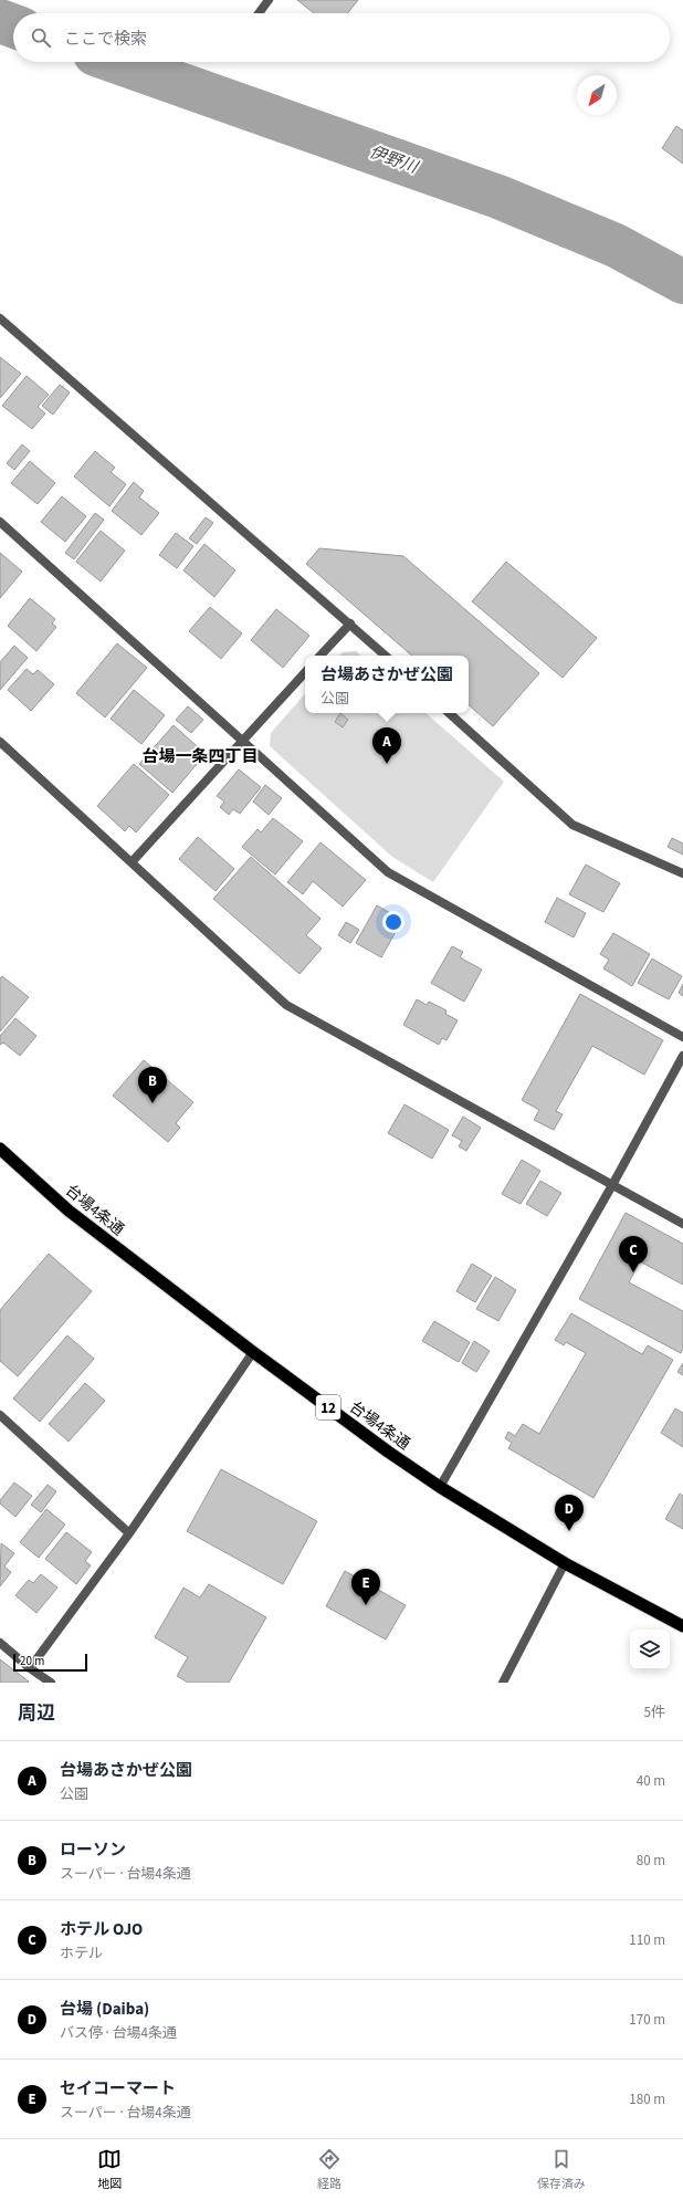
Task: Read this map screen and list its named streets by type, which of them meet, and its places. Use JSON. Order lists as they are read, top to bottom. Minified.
{"streets":{"highway":["台場4条通","12"]},"districts":["台場一条四丁目"],"water":["伊野川"],"scale_bar":"20 m","north":"bottom left","page":{"search":"ここで検索","popup":["台場あさかぜ公園","公園"],"pins":["A","B","C","D","E"],"scale":"20 m","heading":["周辺","5件"],"list":[{"mark":"A","name":"台場あさかぜ公園","note":"公園","value":"40 m"},{"mark":"B","name":"ローソン","note":"スーパー · 台場4条通","value":"80 m"},{"mark":"C","name":"ホテル OJO","note":"ホテル","value":"110 m"},{"mark":"D","name":"台場 (Daiba)","note":"バス停 · 台場4条通","value":"170 m"},{"mark":"E","name":"セイコーマート","note":"スーパー · 台場4条通","value":"180 m"}],"nav":["地図","経路","保存済み"]}}
